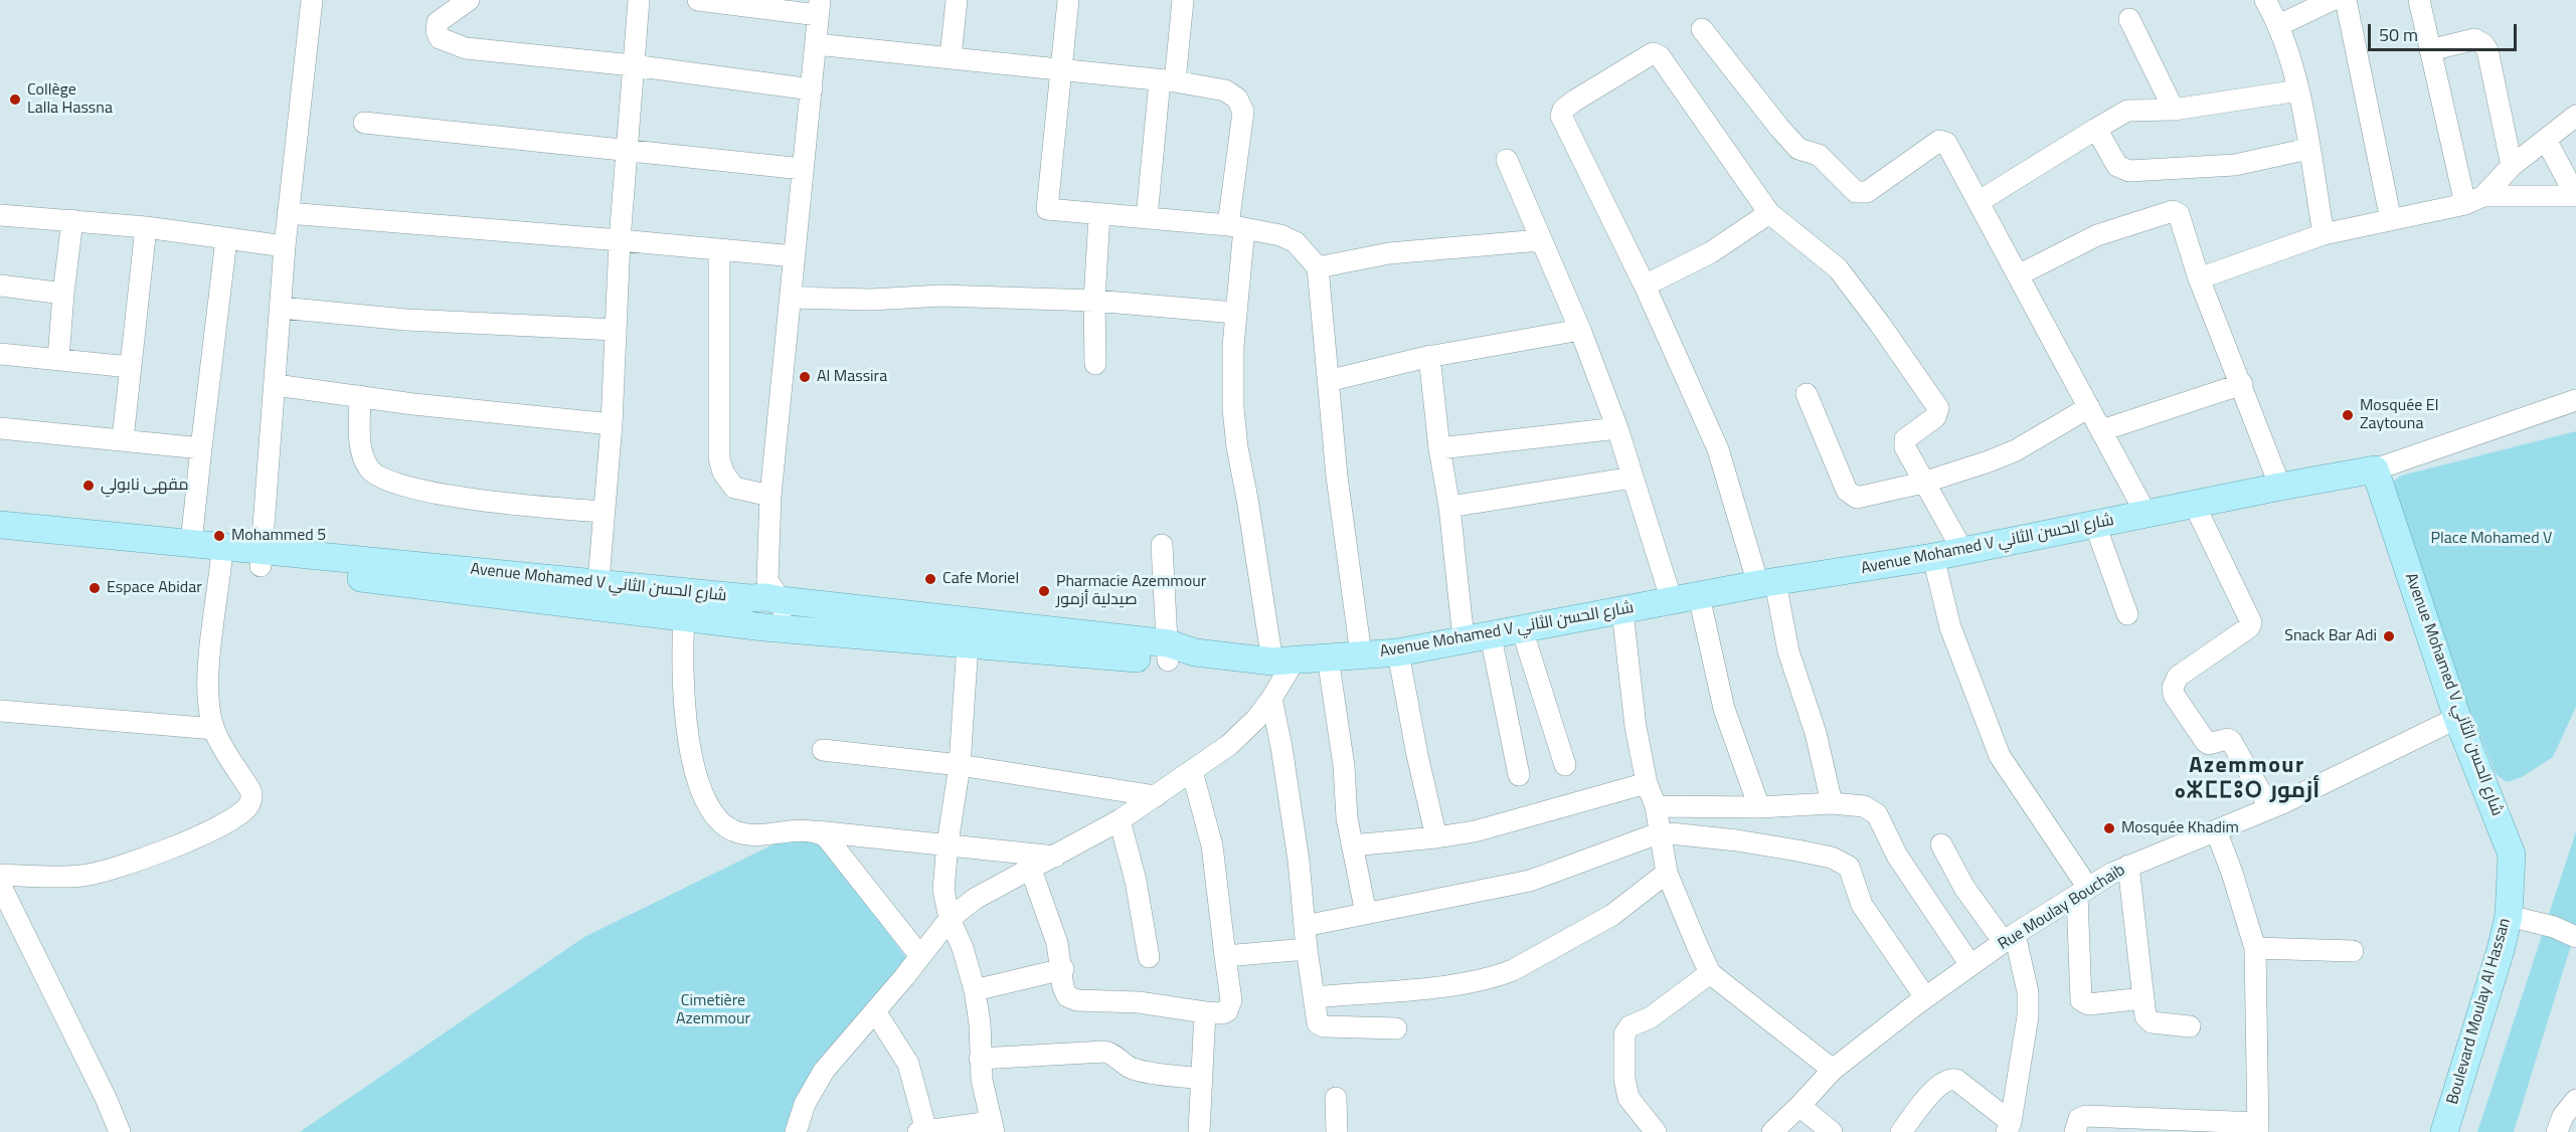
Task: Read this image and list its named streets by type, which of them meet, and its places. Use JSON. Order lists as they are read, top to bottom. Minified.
{"streets":{"main road":["Avenue Mohamed V شارع الحسن الثاني","Boulevard Moulay Al Hassan"],"street":["Rue Moulay Bouchaib"]},"crossings":[["Avenue Mohamed V شارع الحسن الثاني","Rue Moulay Bouchaib"],["Avenue Mohamed V شارع الحسن الثاني","Boulevard Moulay Al Hassan"]],"districts":["Azemmour ⴰⵣⵎⵎⵓⵔ أزمور"],"parks":["Place Mohamed V","Cimetière Azemmour"],"places":["Collège Lalla Hassna","Al Massira","Mosquée El Zaytouna","مقهى نابولي","Mohammed 5","Cafe Moriel","Espace Abidar","Pharmacie Azemmour صيدلية أزمور","Snack Bar Adi","Mosquée Khadim"],"scale_bar":"50 m"}
